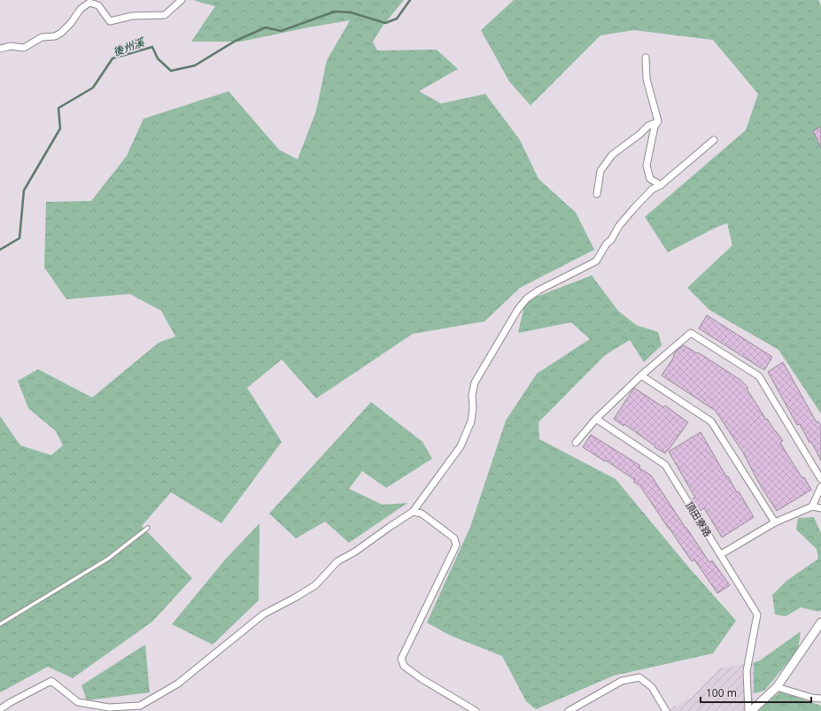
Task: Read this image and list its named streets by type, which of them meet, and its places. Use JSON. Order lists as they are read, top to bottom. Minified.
{"streets":{"street":["頂田寮路"]},"water":["後州溪"],"scale_bar":"100 m"}
